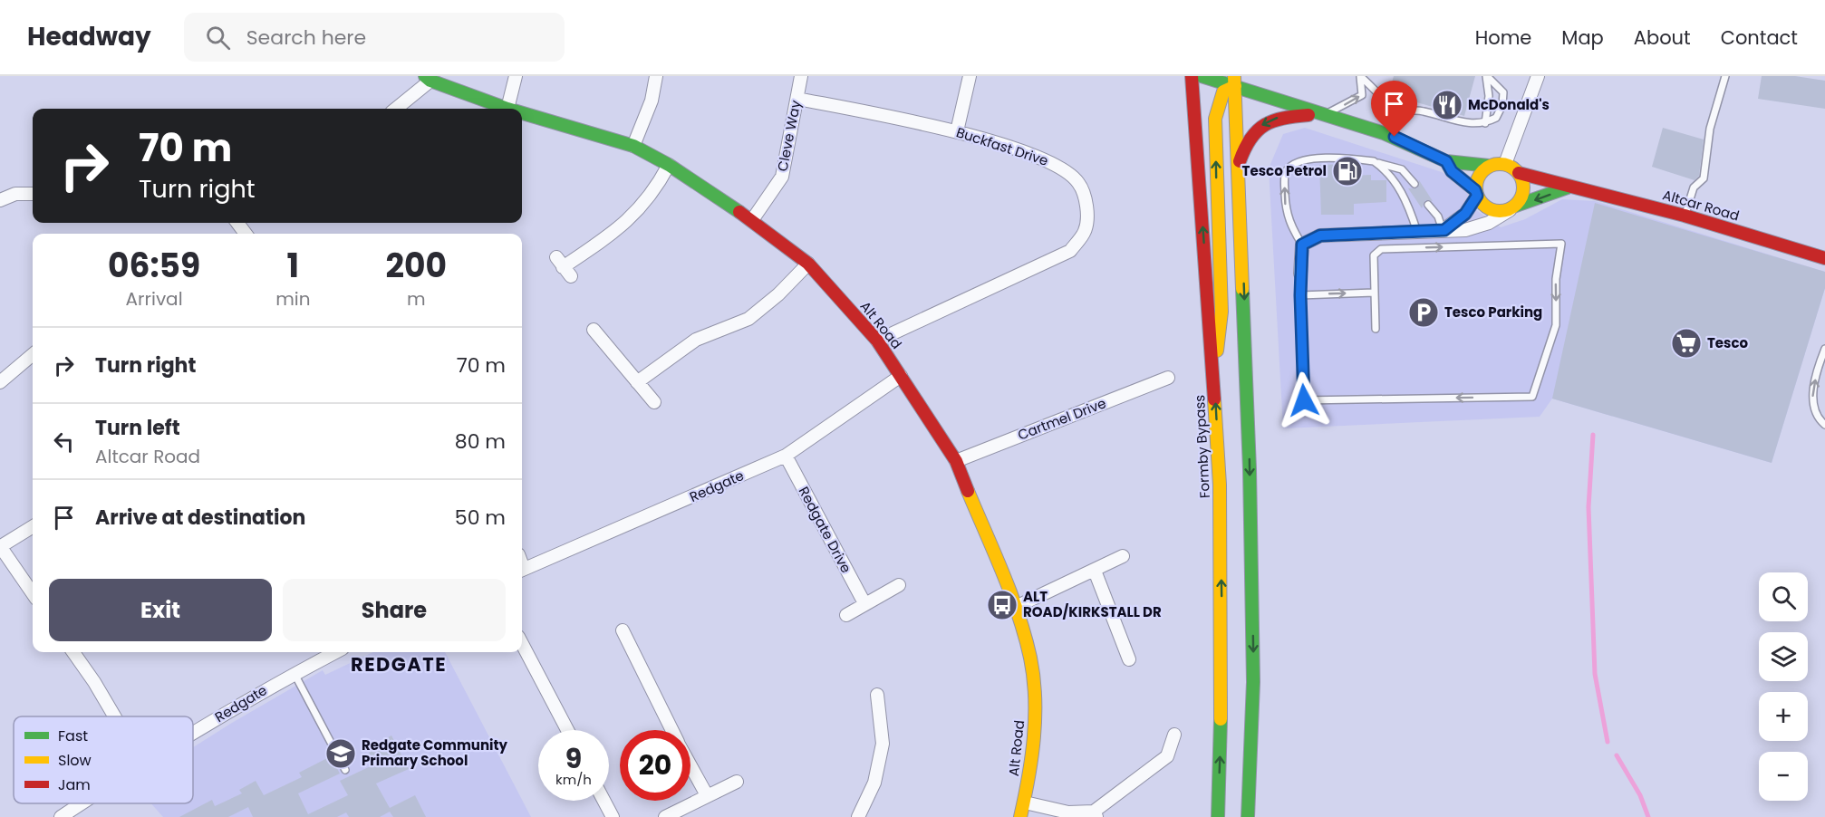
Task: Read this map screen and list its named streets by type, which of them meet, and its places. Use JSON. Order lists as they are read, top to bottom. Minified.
{"streets":{"main road":["Altcar Road","Alt Road","Formby Bypass"],"street":["Cleve Way","Buckfast Drive","Cartmel Drive","Redgate","Redgate Drive"]},"crossings":[["Cleve Way","Buckfast Drive"],["Cleve Way","Alt Road"],["Buckfast Drive","Alt Road"],["Alt Road","Cartmel Drive"],["Alt Road","Redgate"],["Redgate","Redgate Drive"]],"districts":["REDGATE"],"places":{"restaurant":["McDonald's"],"fuel station":["Tesco Petrol"],"parking":["Tesco Parking"],"supermarket":["Tesco"],"bus stop":["ALT ROAD/KIRKSTALL DR"],"school or university":["Redgate Community Primary School"]},"legend":["Fast","Slow","Jam"],"page":{"header":"Headway","search":"Search here","nav":["Home","Map","About","Contact"],"turn":["70 m","Turn right"],"eta":["06:59","Arrival","1","min","200","m"],"list":[{"name":"Turn right","value":"70 m"},{"name":"Turn left","note":"Altcar Road","value":"80 m"},{"name":"Arrive at destination","value":"50 m"}],"buttons":["Exit","Share"],"map_buttons":["+","−"],"speed":"9 km/h","limit":"20"}}
